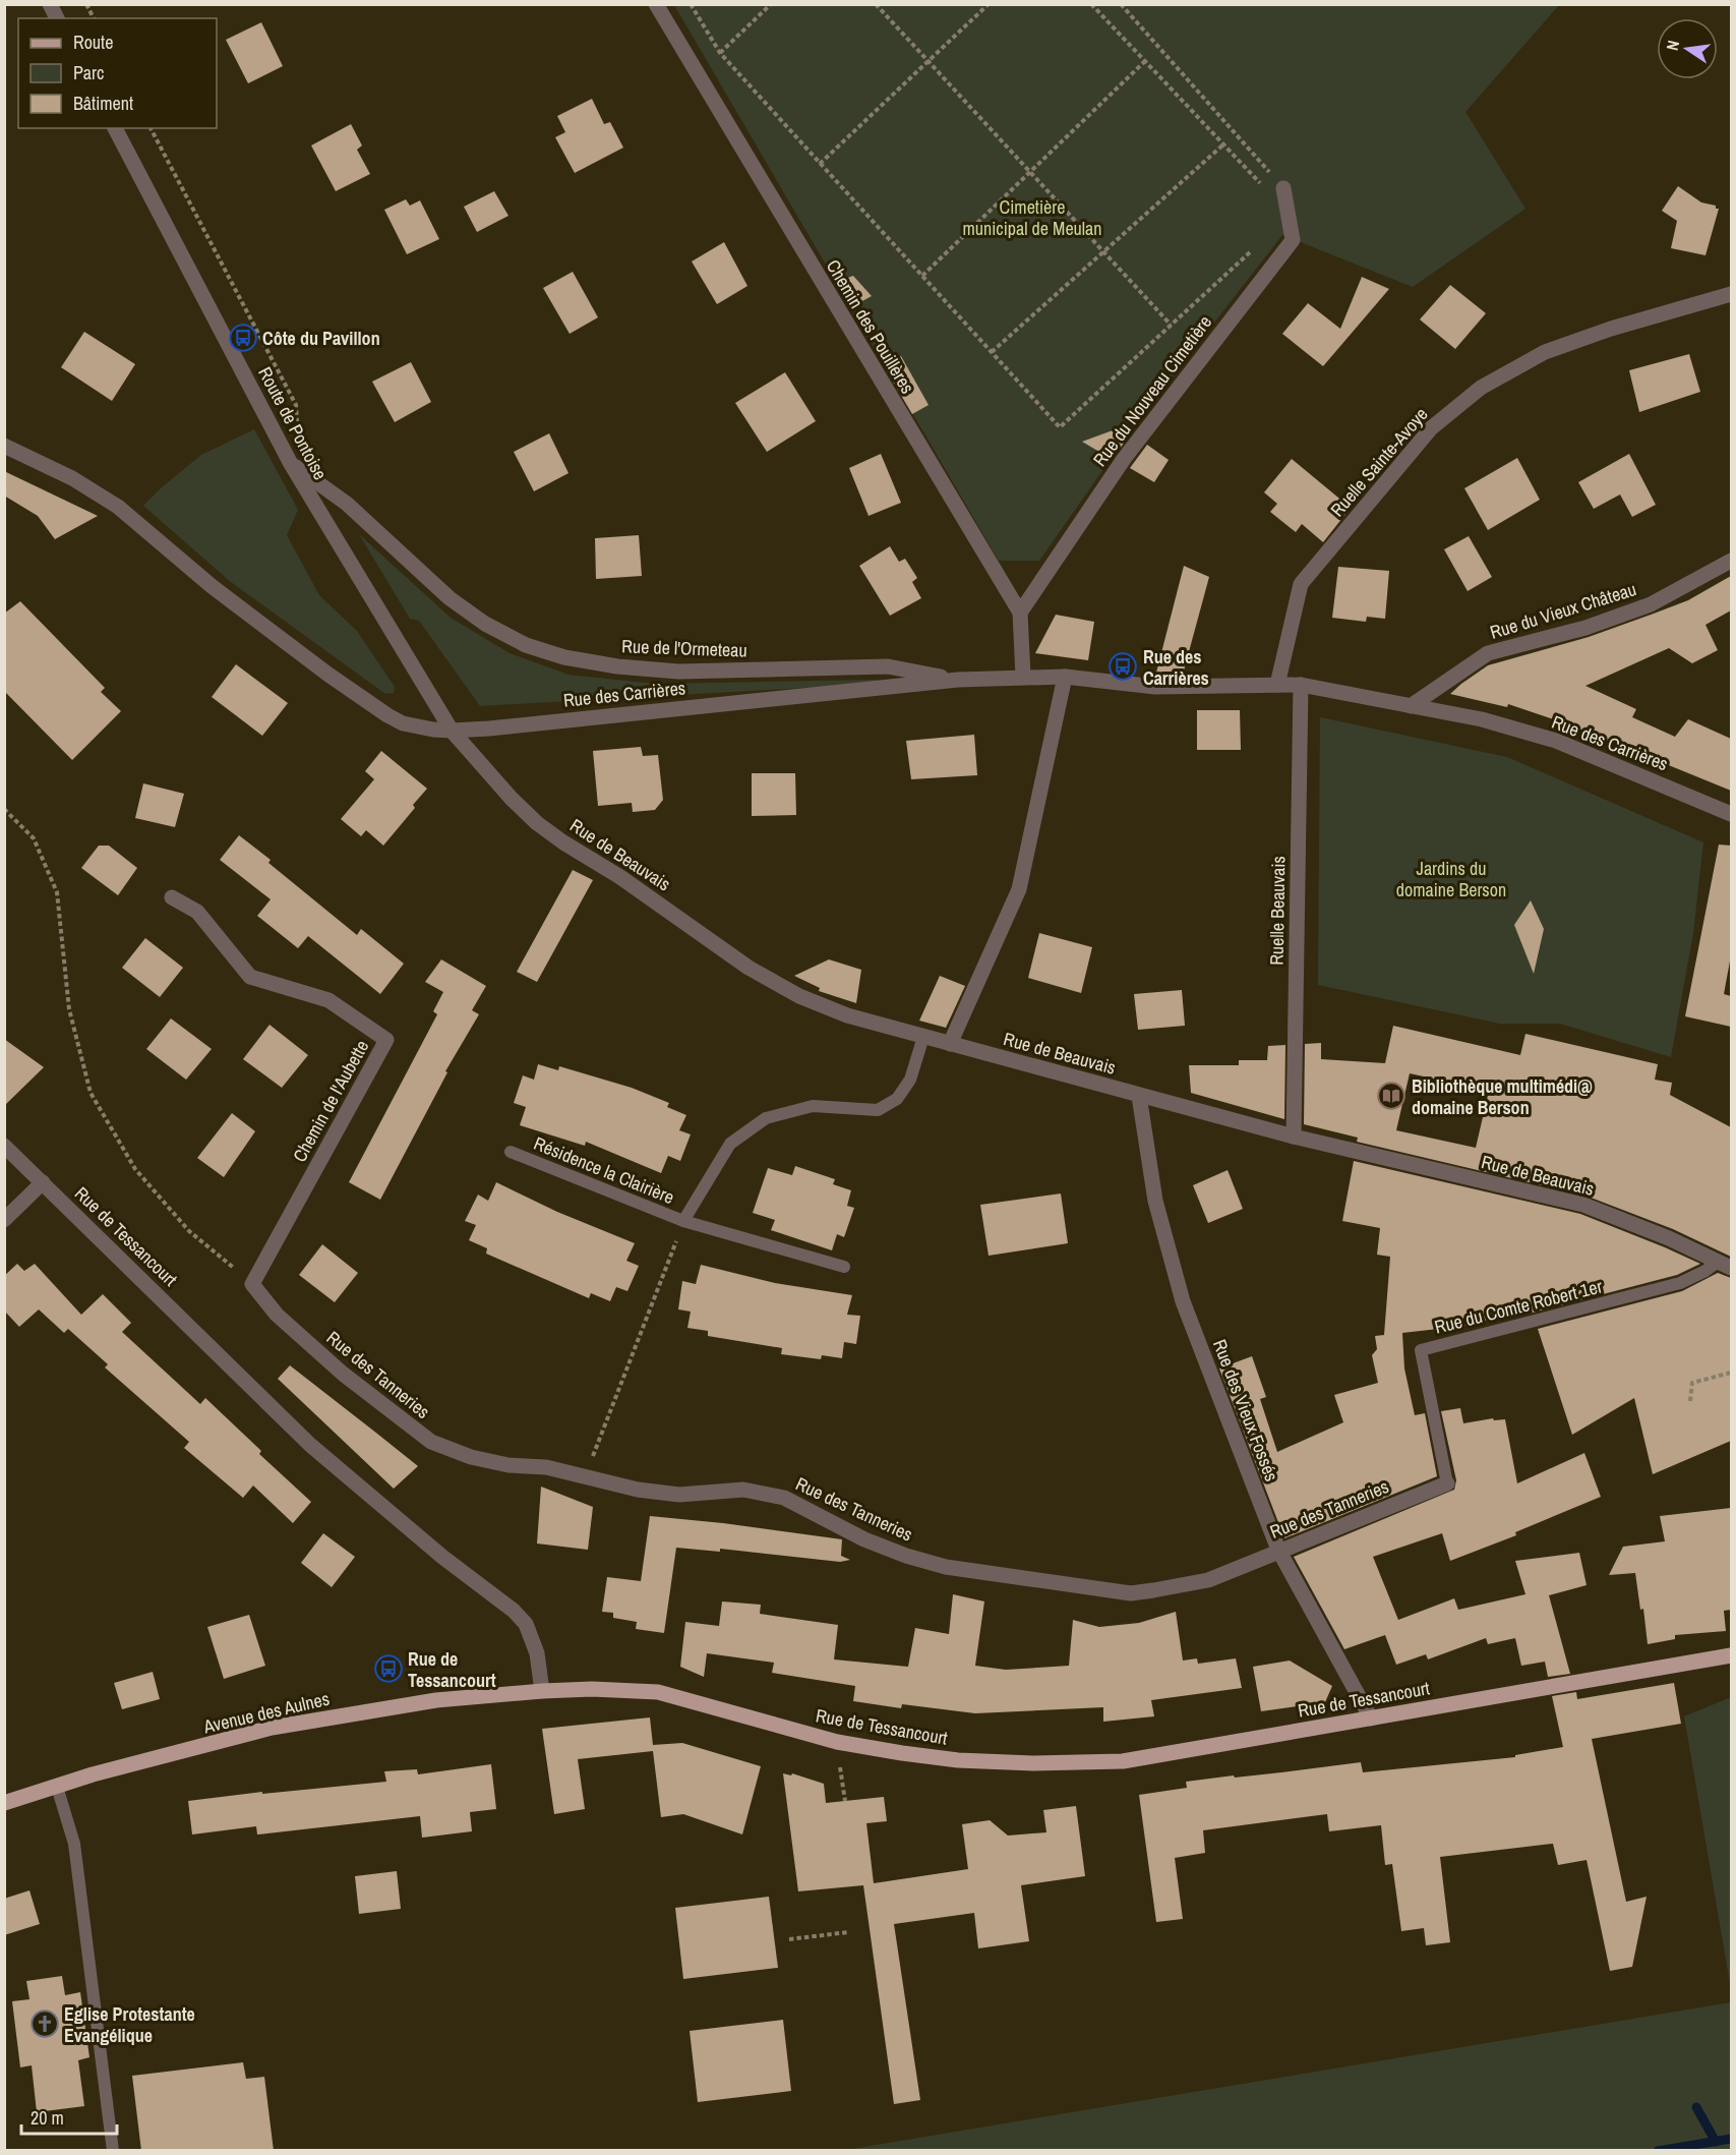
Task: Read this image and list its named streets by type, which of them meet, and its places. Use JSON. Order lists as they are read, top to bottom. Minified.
{"streets":{"main road":["Rue de Tessancourt","Avenue des Aulnes"],"street":["Chemin des Pouillères","Rue du Nouveau Cimetière","Route de Pontoise","Ruelle Sainte-Avoye","Rue du Vieux Château","Rue de l'Ormeteau","Rue des Carrières","Rue de Beauvais","Ruelle Beauvais","Chemin de l'Aubette","Rue des Tanneries","Rue des Vieux Fossés"],"lane":["Résidence la Clairière","Rue du Comte Robert 1er"]},"crossings":[["Chemin des Pouillères","Rue du Nouveau Cimetière"],["Chemin des Pouillères","Rue des Carrières"],["Route de Pontoise","Rue de l'Ormeteau"],["Route de Pontoise","Rue des Carrières"],["Route de Pontoise","Rue de Beauvais"],["Ruelle Sainte-Avoye","Rue des Carrières"],["Rue du Vieux Château","Rue des Carrières"],["Rue de l'Ormeteau","Rue des Carrières"],["Rue des Carrières","Rue de Beauvais"],["Rue des Carrières","Ruelle Beauvais"],["Rue de Beauvais","Ruelle Beauvais"],["Rue de Beauvais","Résidence la Clairière"],["Rue de Beauvais","Rue du Comte Robert 1er"],["Rue de Beauvais","Rue des Vieux Fossés"],["Chemin de l'Aubette","Rue des Tanneries"],["Rue de Tessancourt","Rue des Vieux Fossés"],["Rue de Tessancourt","Avenue des Aulnes"],["Rue du Comte Robert 1er","Rue des Tanneries"],["Rue des Tanneries","Rue des Vieux Fossés"]],"parks":["Cimetière municipal de Meulan","Jardins du domaine Berson"],"places":{"bus stop":["Côte du Pavillon","Rue des Carrières","Rue de Tessancourt"],"library":["Bibliothèque multimédi@ domaine Berson"],"church":["Eglise Protestante Evangélique"]},"legend":["Route","Parc","Bâtiment"],"scale_bar":"20 m","north":"left"}
